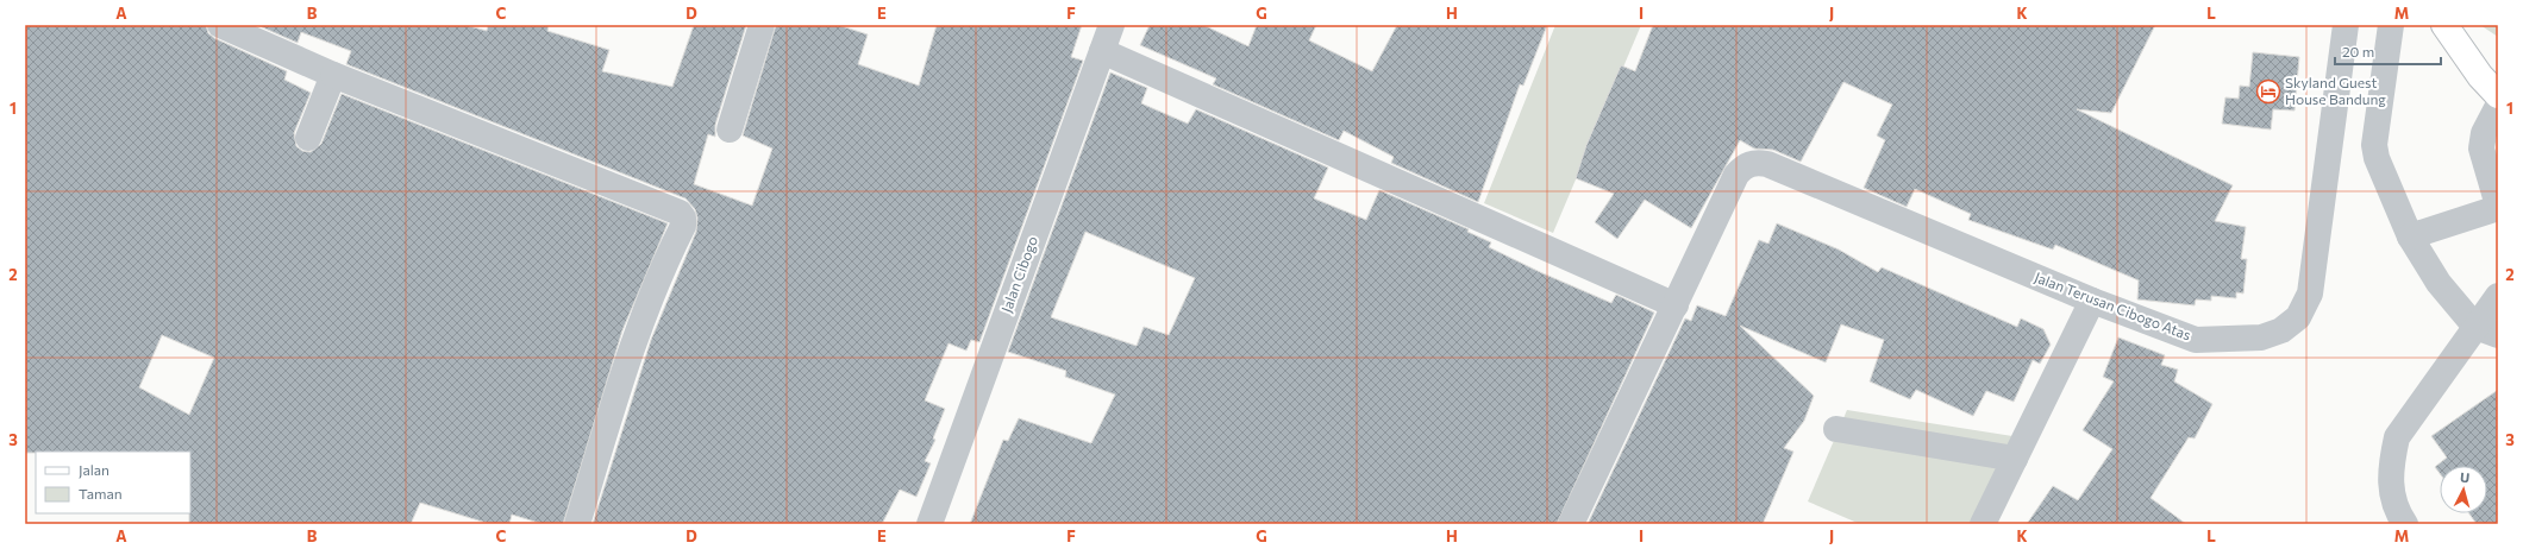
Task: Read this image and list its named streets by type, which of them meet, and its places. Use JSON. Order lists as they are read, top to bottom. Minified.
{"streets":{"street":["Jalan Cibogo","Jalan Terusan Cibogo Atas"]},"places":{"hotel":["Skyland Guest House Bandung"]},"legend":["Jalan","Taman"],"scale_bar":"20 m","north":"top","grid":{"columns":["A","B","C","D","E","F","G","H","I","J","K","L","M"],"rows":["1","2","3"]}}
